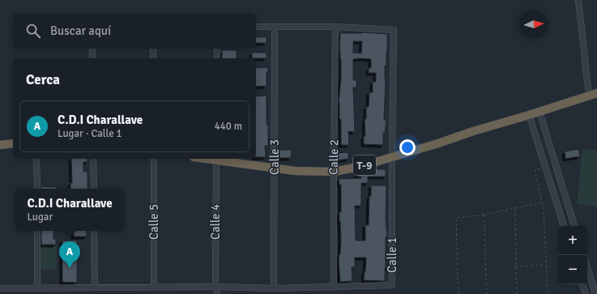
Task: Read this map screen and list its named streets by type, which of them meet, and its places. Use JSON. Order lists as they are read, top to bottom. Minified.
{"streets":{"highway":["T-9"],"street":["Calle 3","Calle 2","Calle 5","Calle 4","Calle 1"]},"crossings":[["Calle 3","T-9"],["Calle 3","Calle 1"],["Calle 2","T-9"],["Calle 2","Calle 1"],["T-9","Calle 4"],["T-9","Calle 1"],["Calle 5","Calle 1"],["Calle 4","Calle 1"]],"north":"right","page":{"search":"Buscar aquí","heading":"Cerca","list":[{"mark":"A","name":"C.D.I Charallave","note":"Lugar · Calle 1","value":"440 m"}],"popup":["C.D.I Charallave","Lugar"],"map_buttons":["+","−"],"pins":"A"}}
